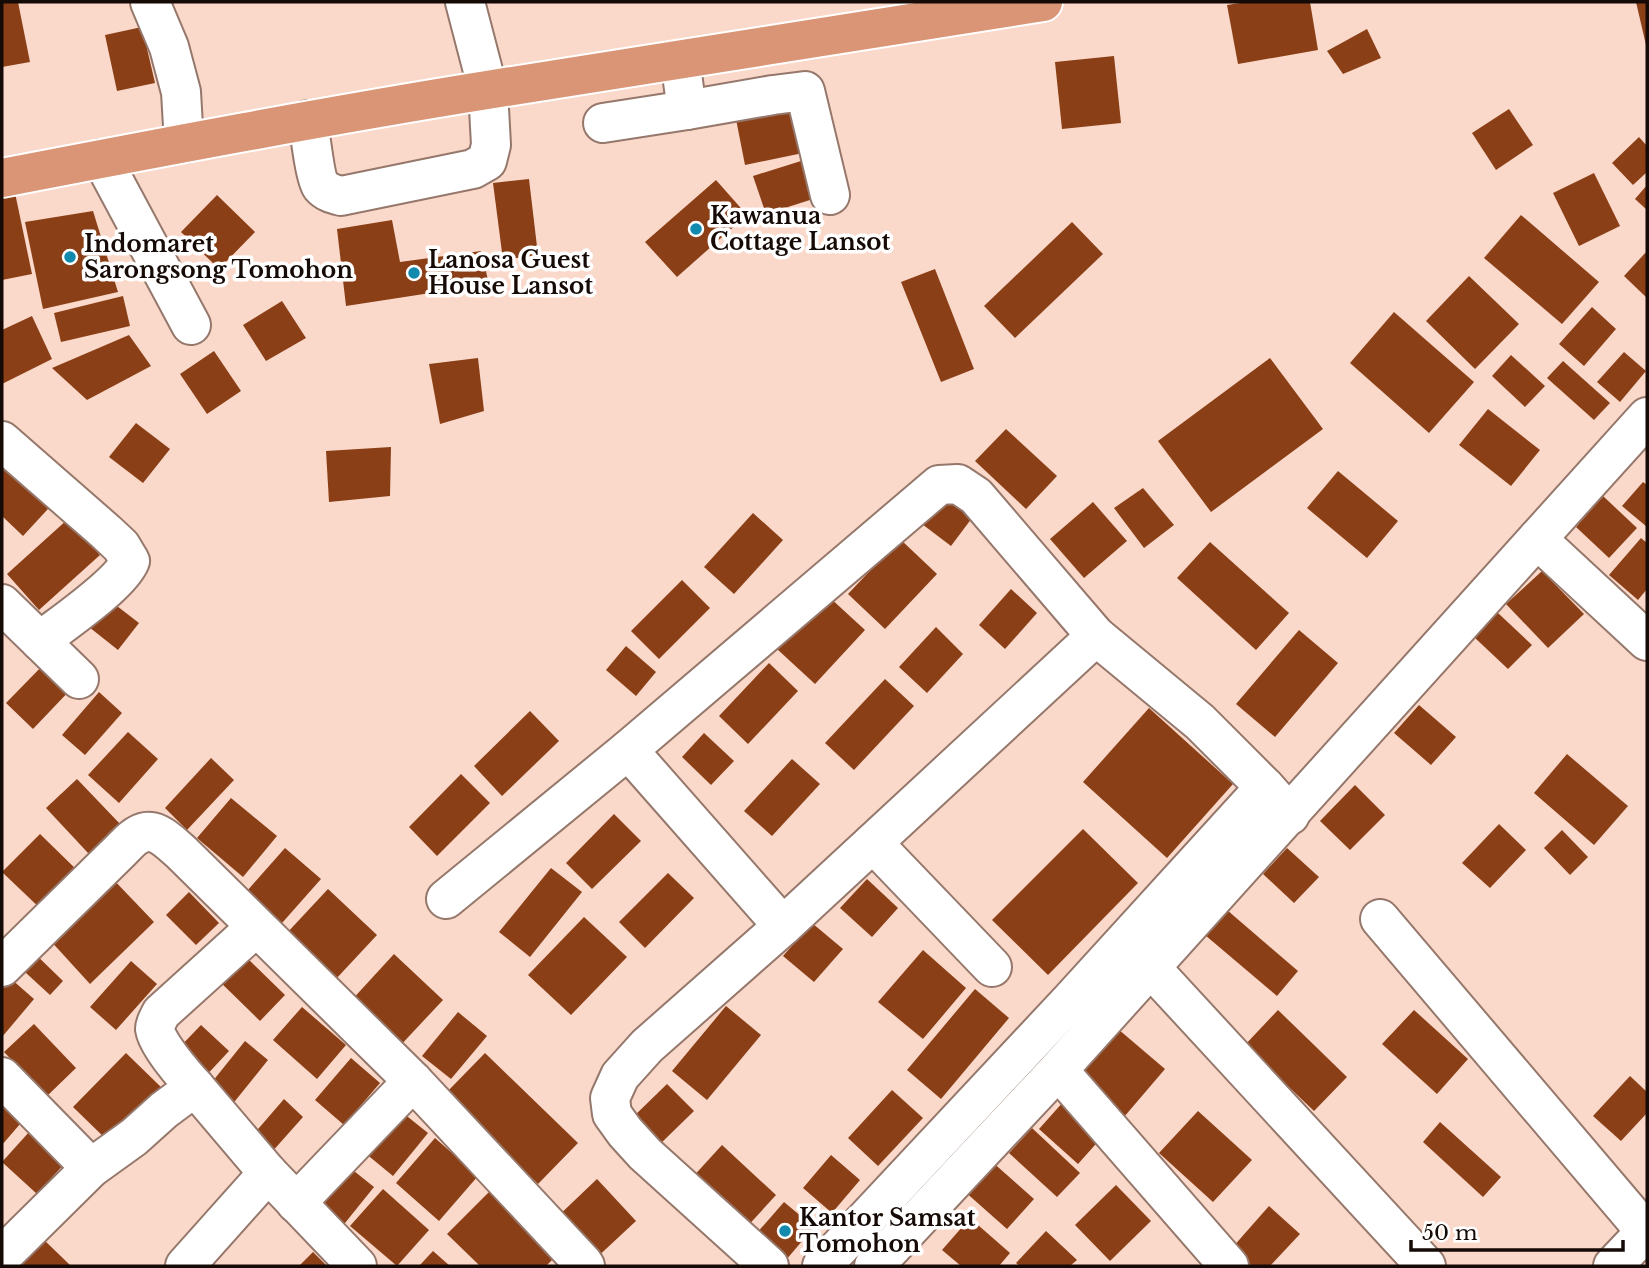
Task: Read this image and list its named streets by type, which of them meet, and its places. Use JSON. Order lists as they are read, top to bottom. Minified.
{"places":["Kawanua Cottage Lansot","Indomaret Sarongsong Tomohon","Lanosa Guest House Lansot","Kantor Samsat Tomohon"],"scale_bar":"50 m"}
